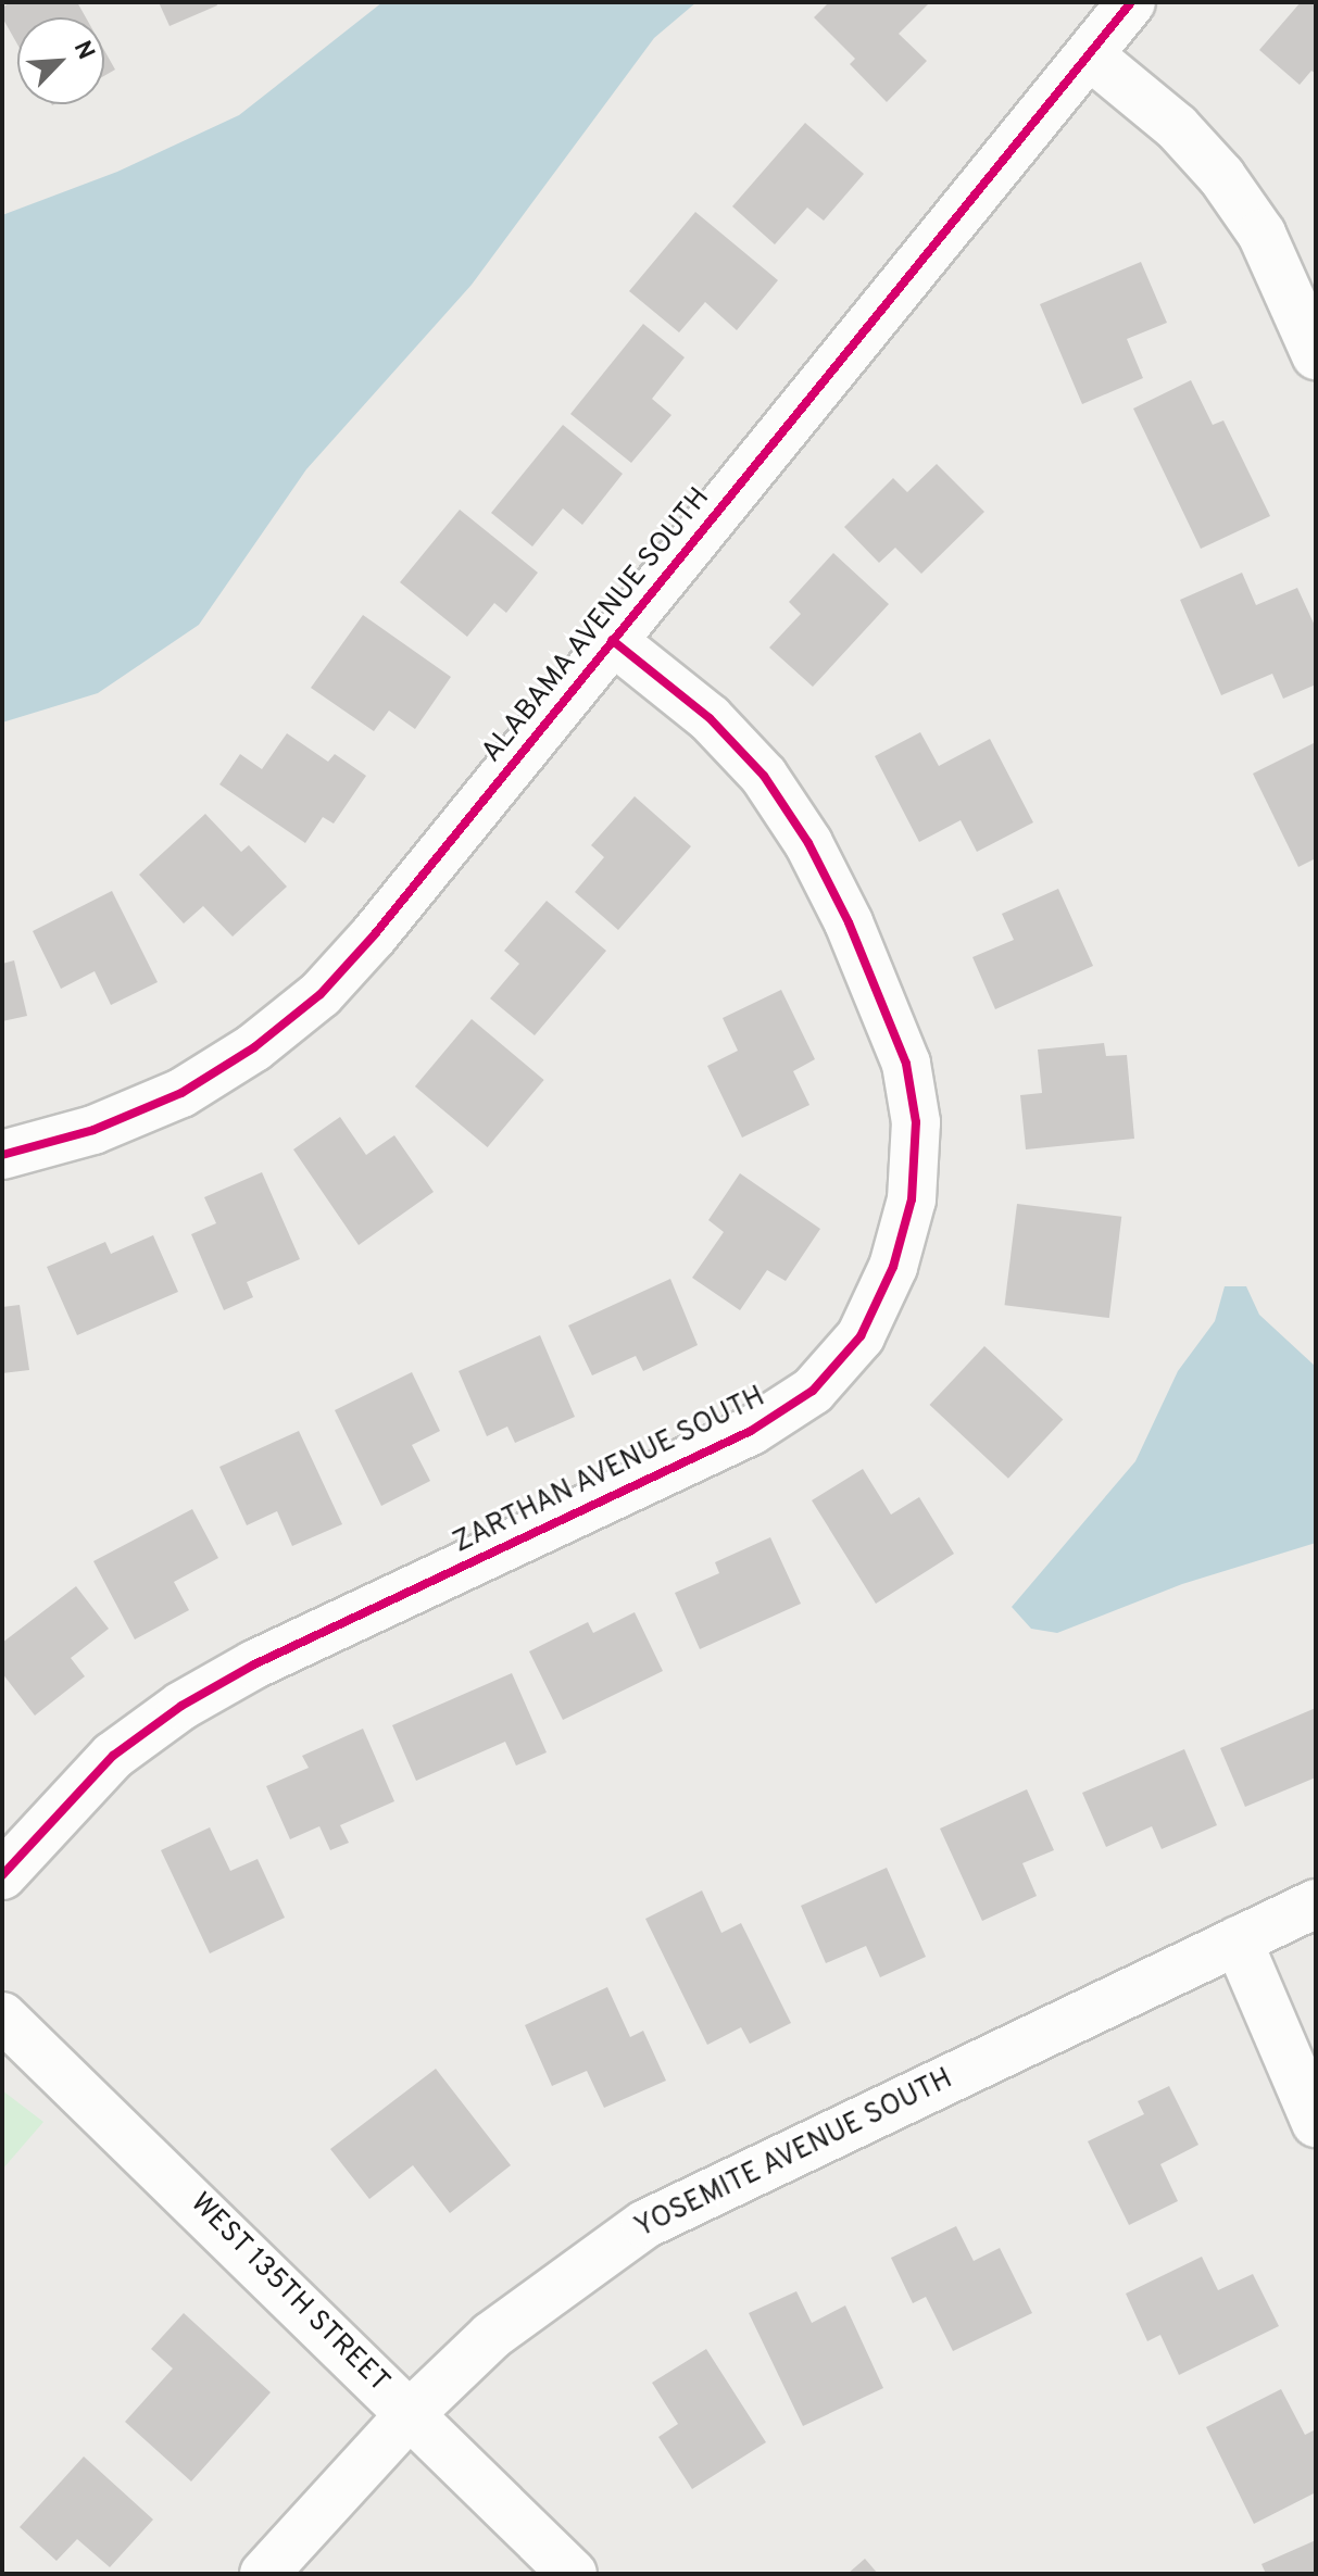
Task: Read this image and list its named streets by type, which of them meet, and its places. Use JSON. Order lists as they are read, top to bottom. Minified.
{"streets":{"street":["ALABAMA AVENUE SOUTH","ZARTHAN AVENUE SOUTH","YOSEMITE AVENUE SOUTH","WEST 135TH STREET"]},"crossings":[["ALABAMA AVENUE SOUTH","ZARTHAN AVENUE SOUTH"],["YOSEMITE AVENUE SOUTH","WEST 135TH STREET"]],"north":"top right"}
